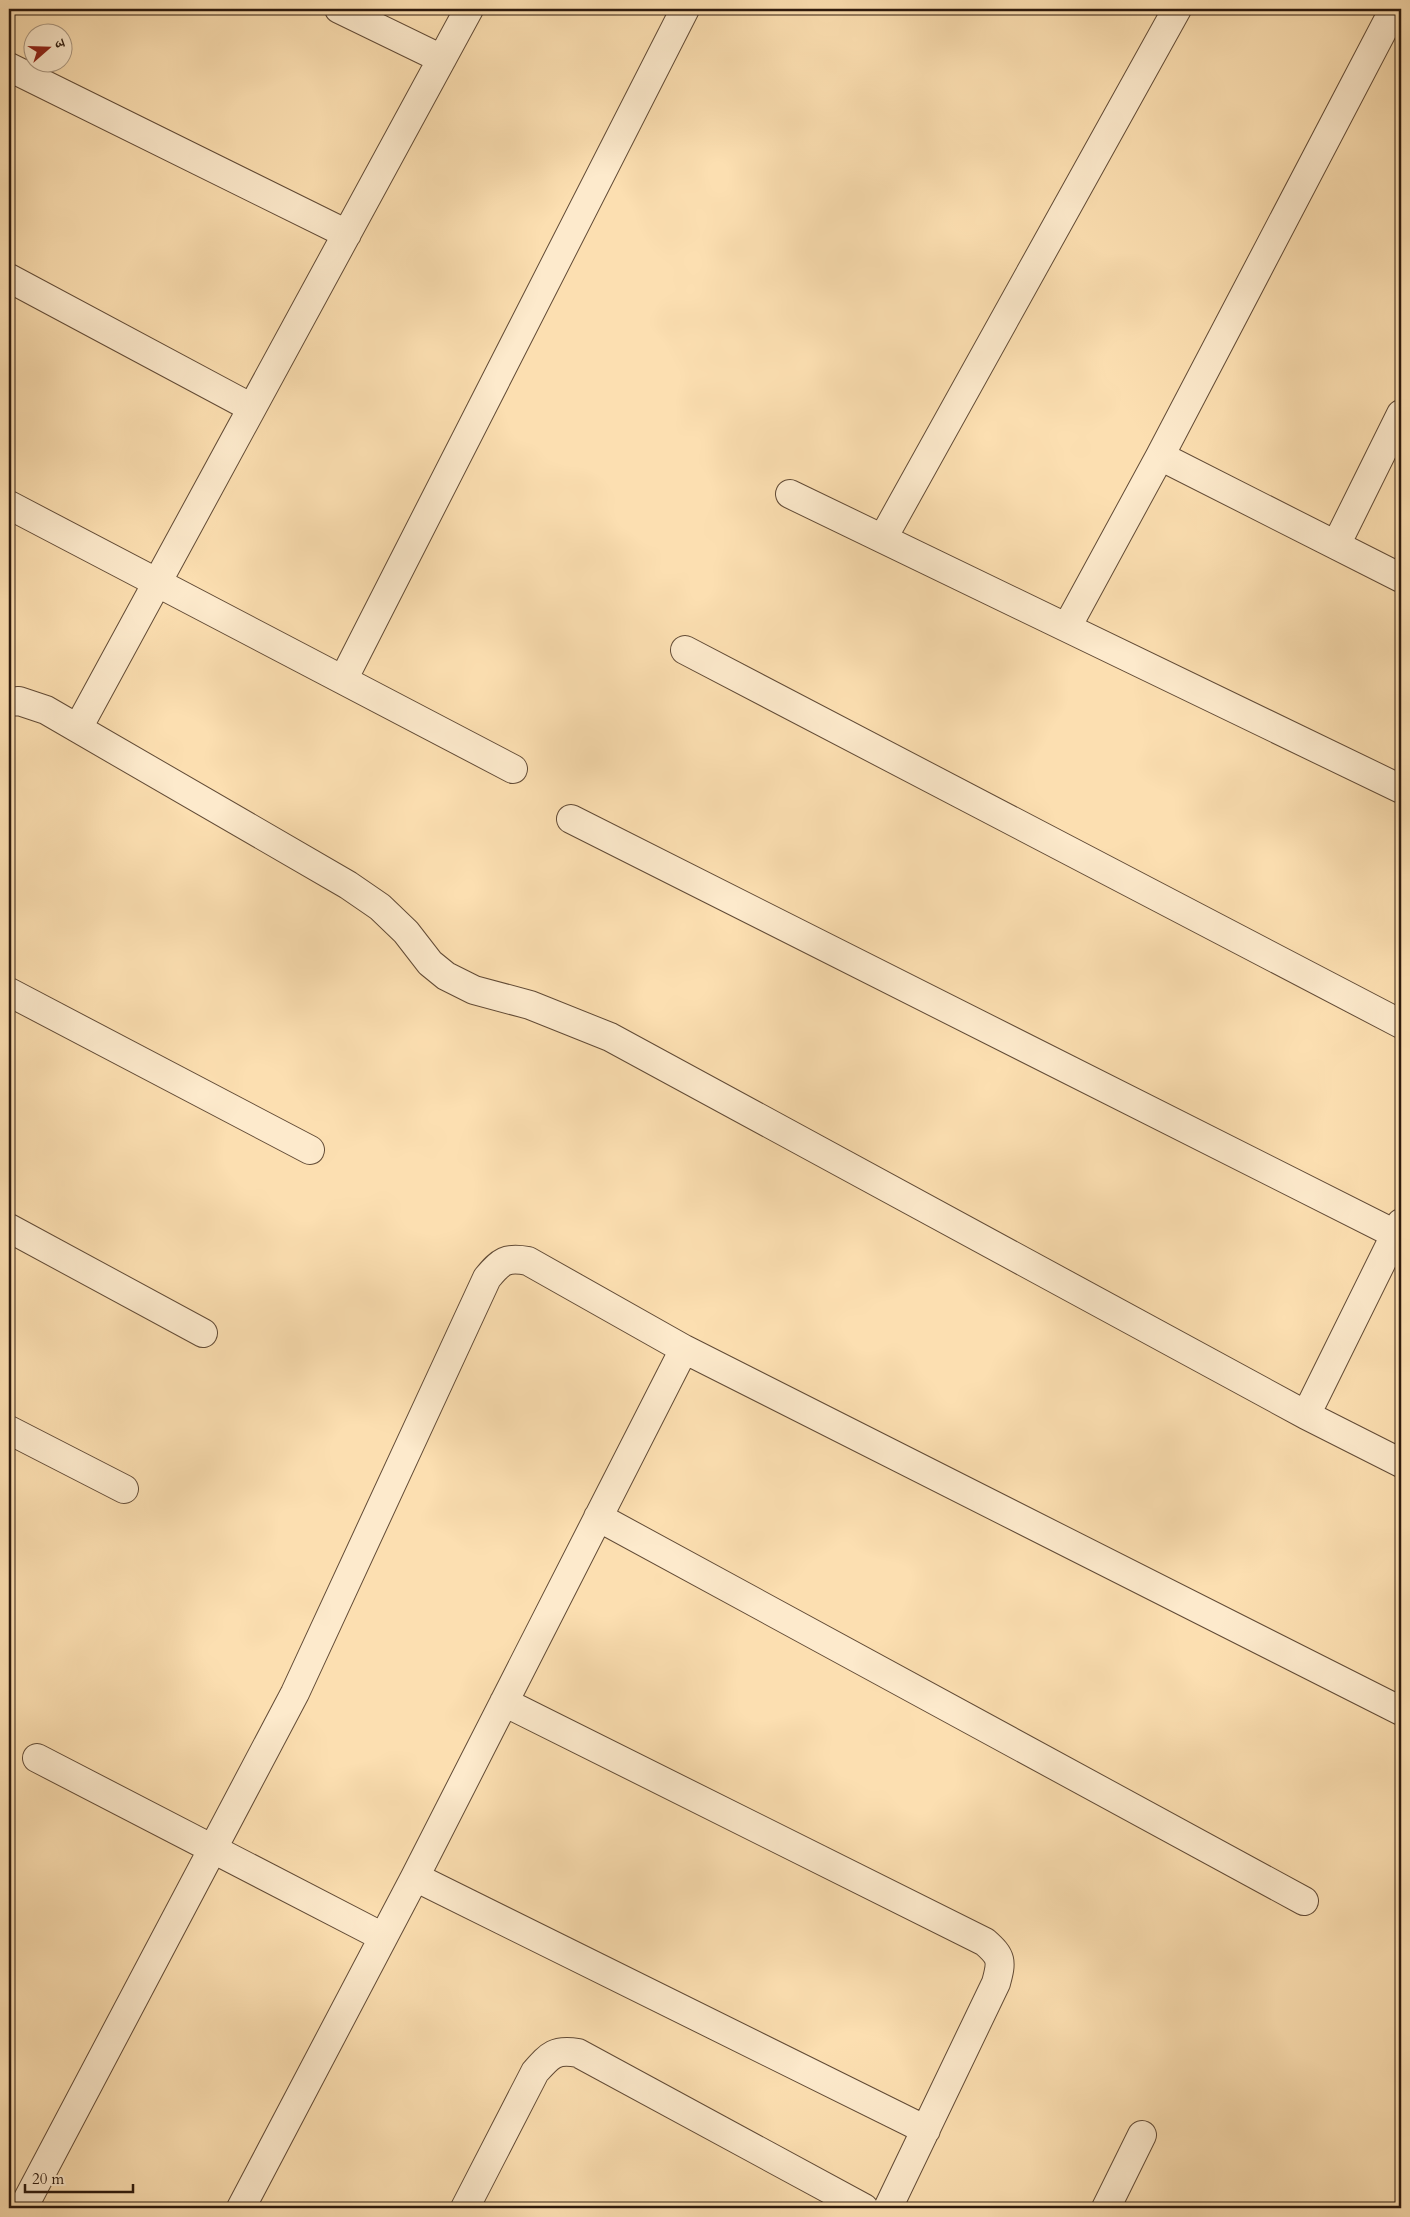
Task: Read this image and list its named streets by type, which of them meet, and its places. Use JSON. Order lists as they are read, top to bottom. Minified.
{"scale_bar":"20 m","north":"right"}
